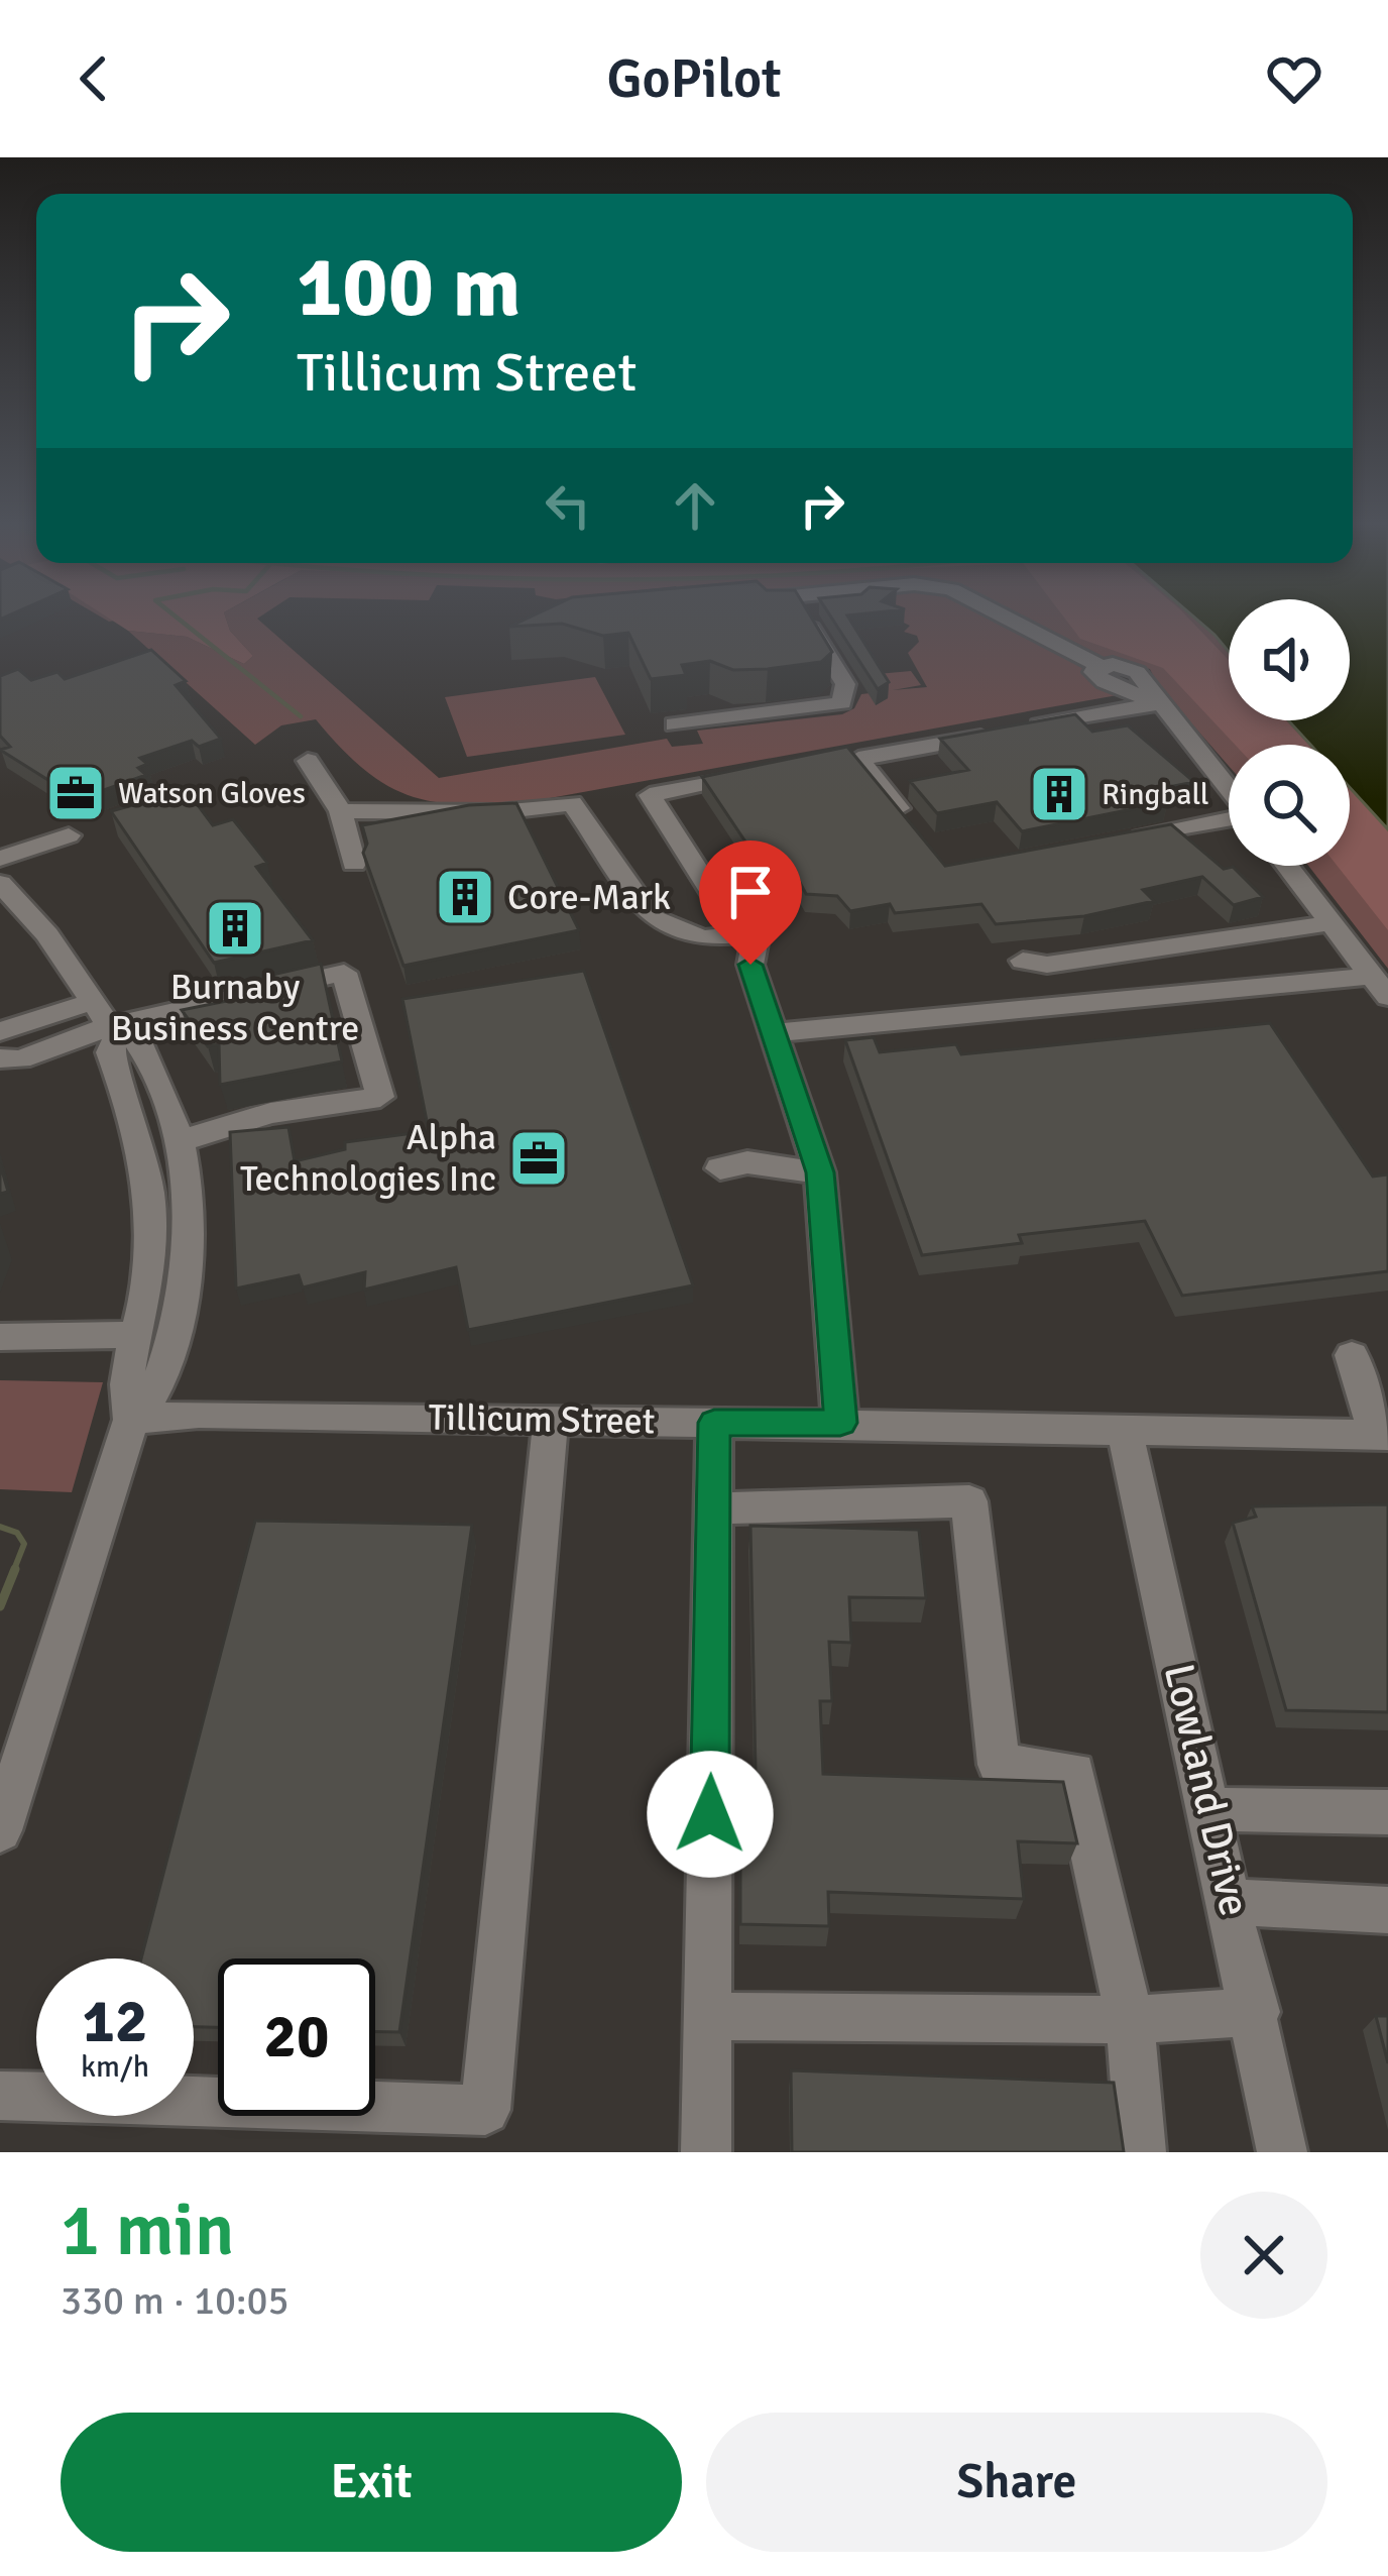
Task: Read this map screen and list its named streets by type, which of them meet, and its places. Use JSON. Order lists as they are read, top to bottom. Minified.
{"streets":{"street":["Tillicum Street","Lowland Drive"]},"crossings":[["Tillicum Street","Lowland Drive"]],"places":{"office":["Watson Gloves","Alpha Technologies Inc"],"building":["Ringball","Core-Mark","Burnaby Business Centre"]},"page":{"header":"GoPilot","turn":["100 m","Tillicum Street"],"speed":"12 km/h","limit":"20","heading":["1 min","330 m · 10:05"],"buttons":["Exit","Share"]}}
